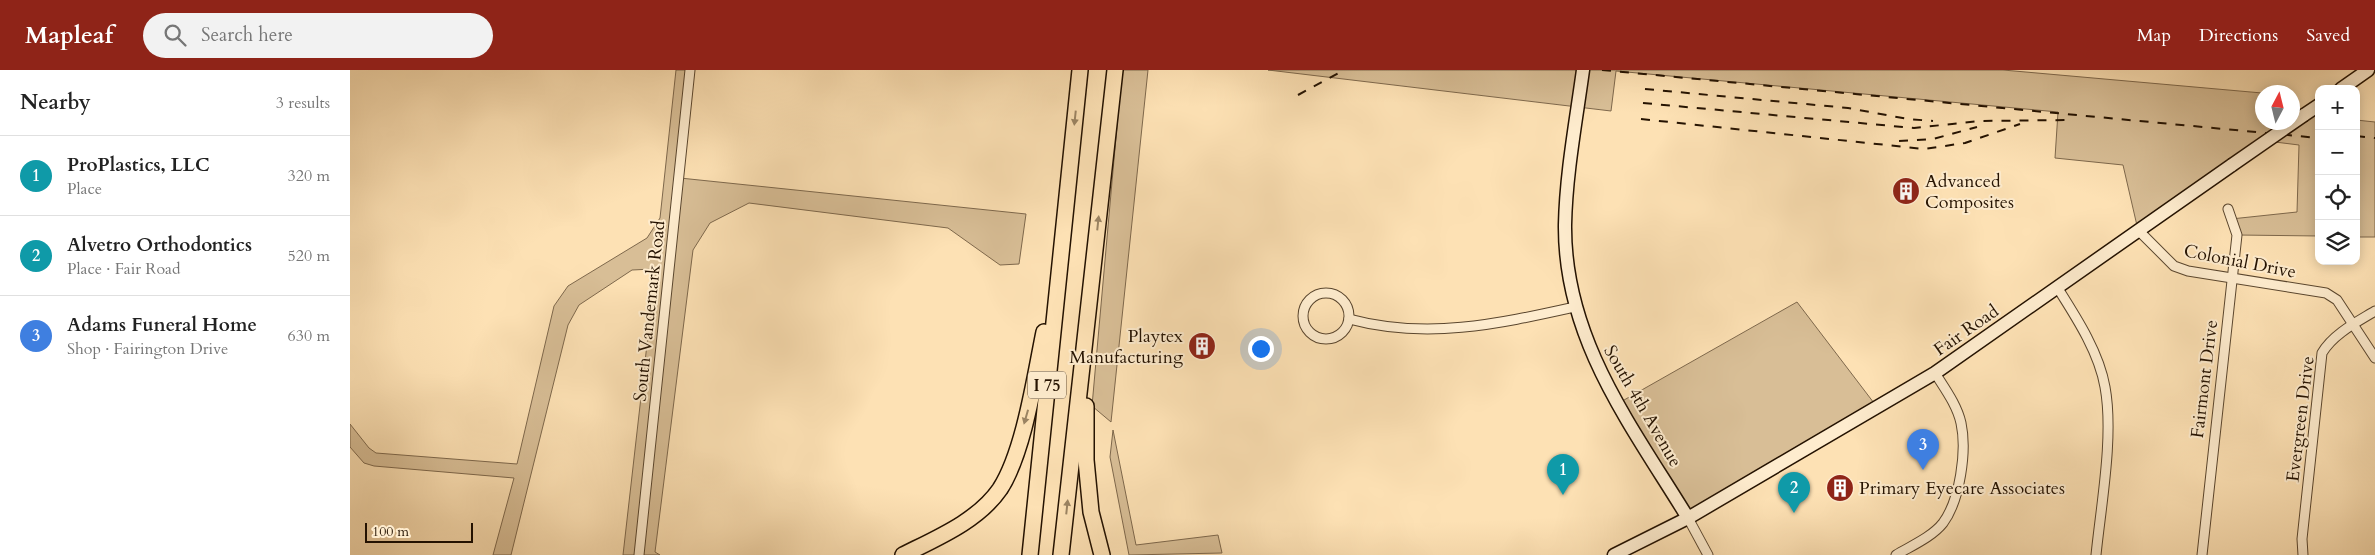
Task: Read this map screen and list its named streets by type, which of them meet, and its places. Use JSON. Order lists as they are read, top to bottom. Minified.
{"streets":{"highway":["I 75"],"main road":["Fair Road","South 4th Avenue"],"street":["Colonial Drive","South Vandemark Road","Fairmont Drive","Evergreen Drive"]},"crossings":[["Colonial Drive","Fair Road"],["Colonial Drive","Fairmont Drive"],["Colonial Drive","Evergreen Drive"],["Fair Road","South 4th Avenue"]],"places":{"building":["Advanced Composites","Playtex Manufacturing","Primary Eyecare Associates"]},"scale_bar":"100 m","north":"top","page":{"header":"Mapleaf","search":"Search here","nav":["Map","Directions","Saved"],"heading":["Nearby","3 results"],"map_buttons":["+","−"],"list":[{"mark":"1","name":"ProPlastics, LLC","note":"Place","value":"320 m"},{"mark":"2","name":"Alvetro Orthodontics","note":"Place · Fair Road","value":"520 m"},{"mark":"3","name":"Adams Funeral Home","note":"Shop · Fairington Drive","value":"630 m"}],"pins":["3","1","2"],"scale":"100 m"}}
